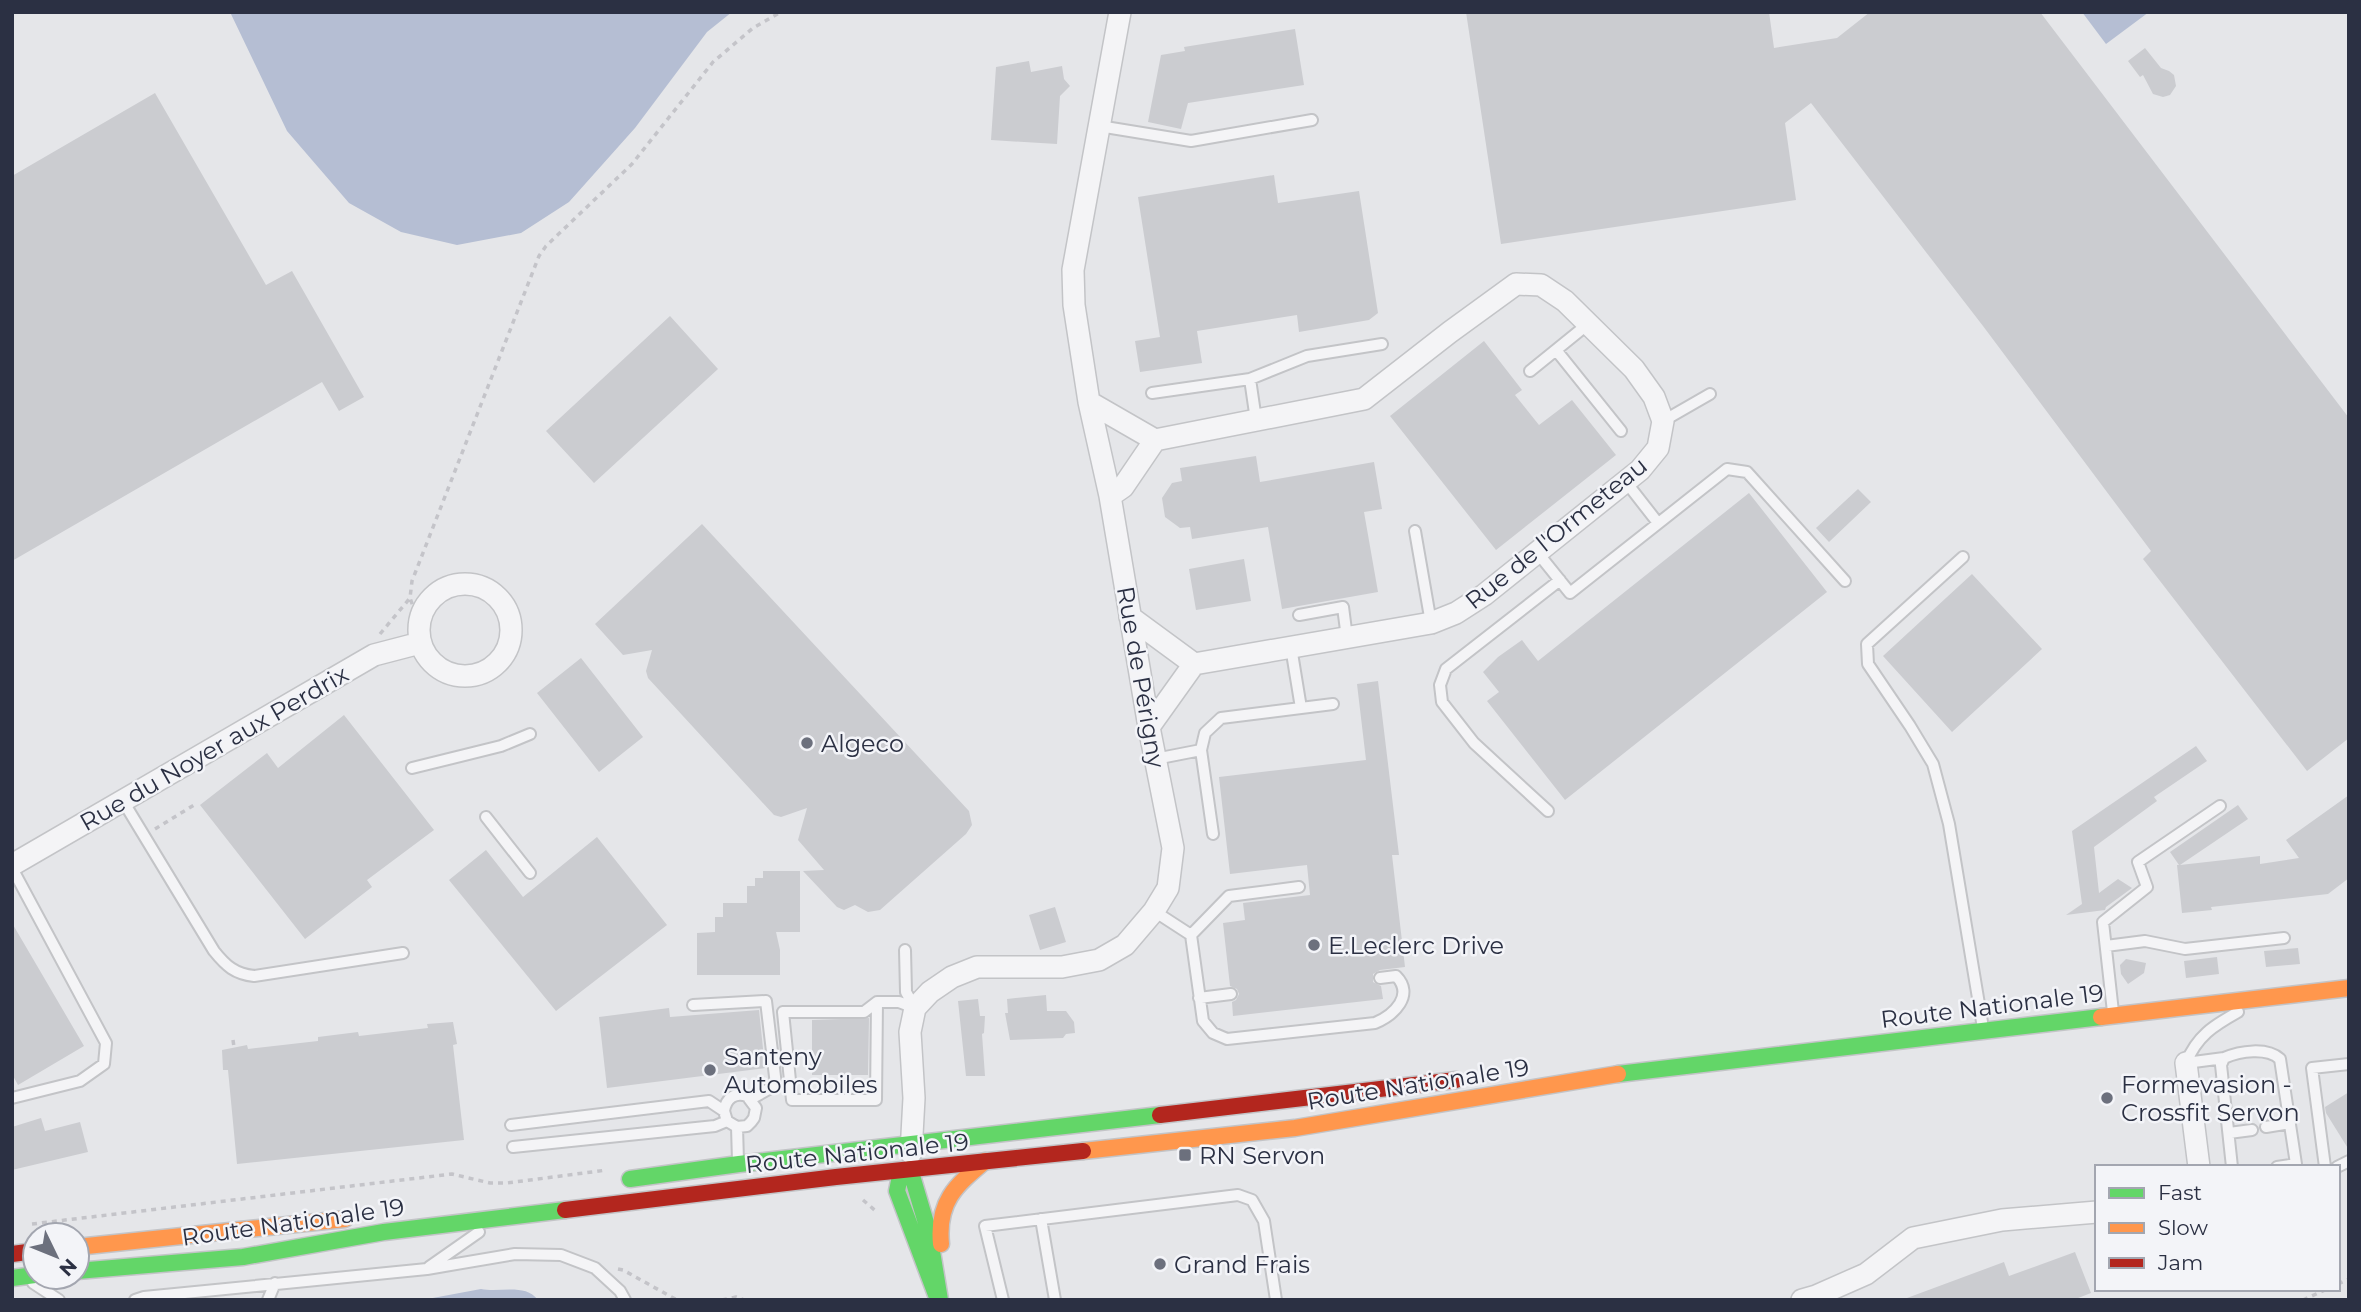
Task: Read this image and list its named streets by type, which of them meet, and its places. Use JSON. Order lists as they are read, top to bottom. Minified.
{"streets":{"main road":["Route Nationale 19"],"street":["Rue de l'Ormeteau","Rue de Périgny","Rue du Noyer aux Perdrix"]},"places":{"other":["Algeco","E.Leclerc Drive","Santeny Automobiles","Formevasion - Crossfit Servon","Grand Frais"],"transit":["RN Servon"]},"legend":["Fast","Slow","Jam"],"north":"bottom right"}
